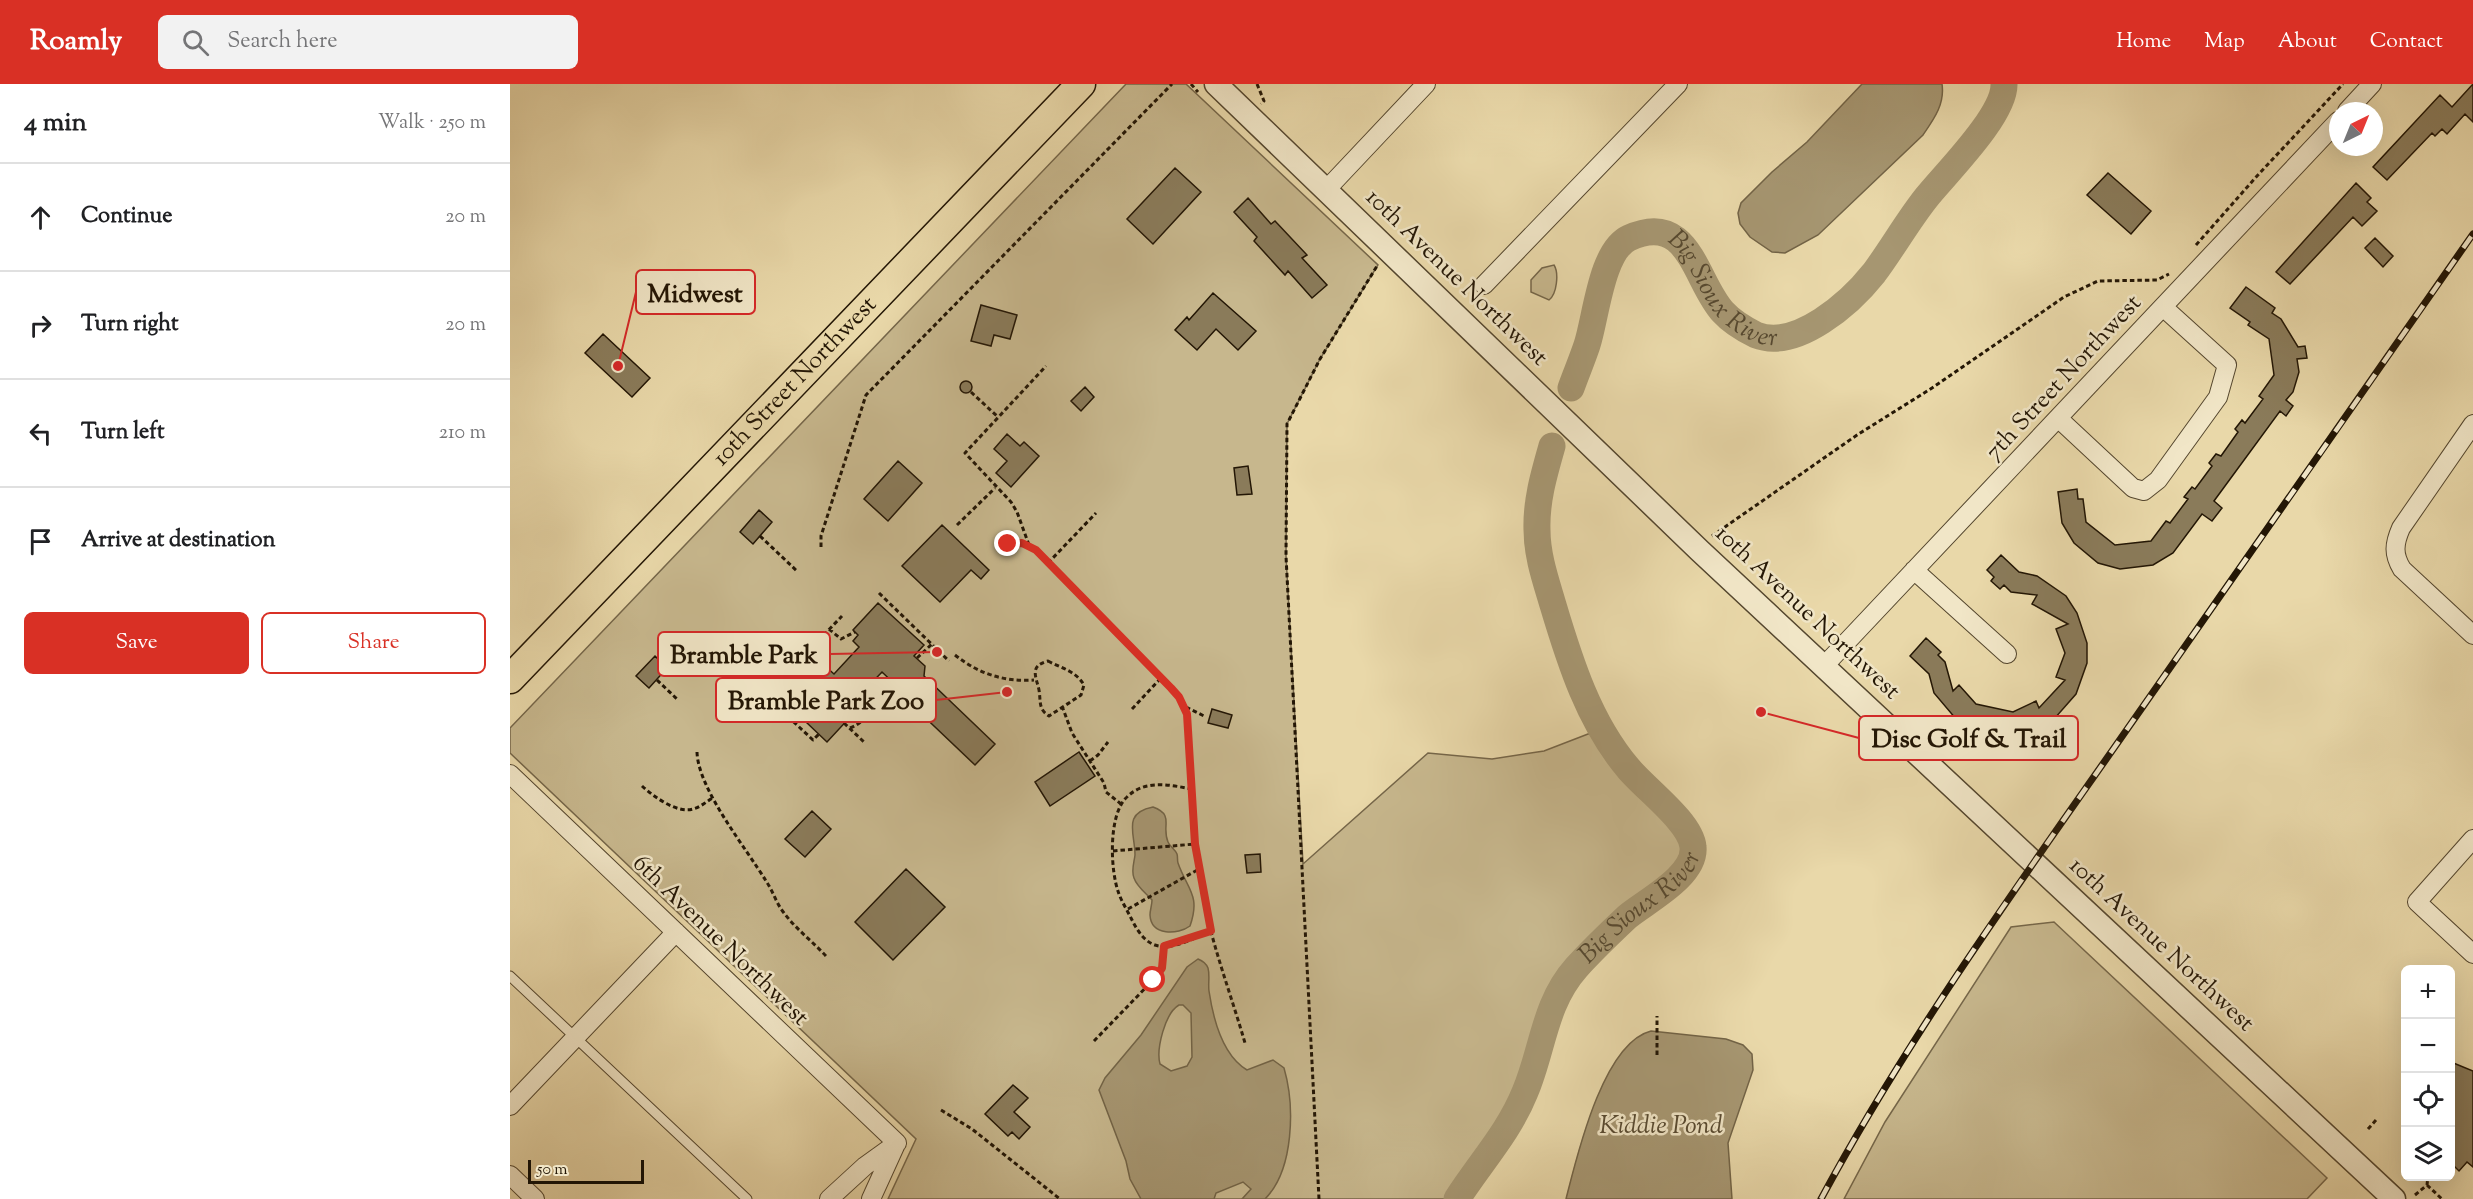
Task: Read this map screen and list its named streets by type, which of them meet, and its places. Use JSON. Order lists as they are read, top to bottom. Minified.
{"streets":{"main road":["10th Street Northwest"],"street":["10th Avenue Northwest","7th Street Northwest","6th Avenue Northwest"]},"crossings":[["10th Avenue Northwest","7th Street Northwest"]],"water":["Big Sioux River","Kiddie Pond"],"places":["Midwest","Bramble Park","Bramble Park Zoo","Disc Golf & Trail"],"scale_bar":"50 m","north":"top right","page":{"header":"Roamly","search":"Search here","nav":["Home","Map","About","Contact"],"heading":["4 min","Walk · 250 m"],"list":[["Continue","20 m"],["Turn right","20 m"],["Turn left","210 m"],"Arrive at destination"],"buttons":["Save","Share"],"map_buttons":["+","−"],"scale":"50 m"}}
